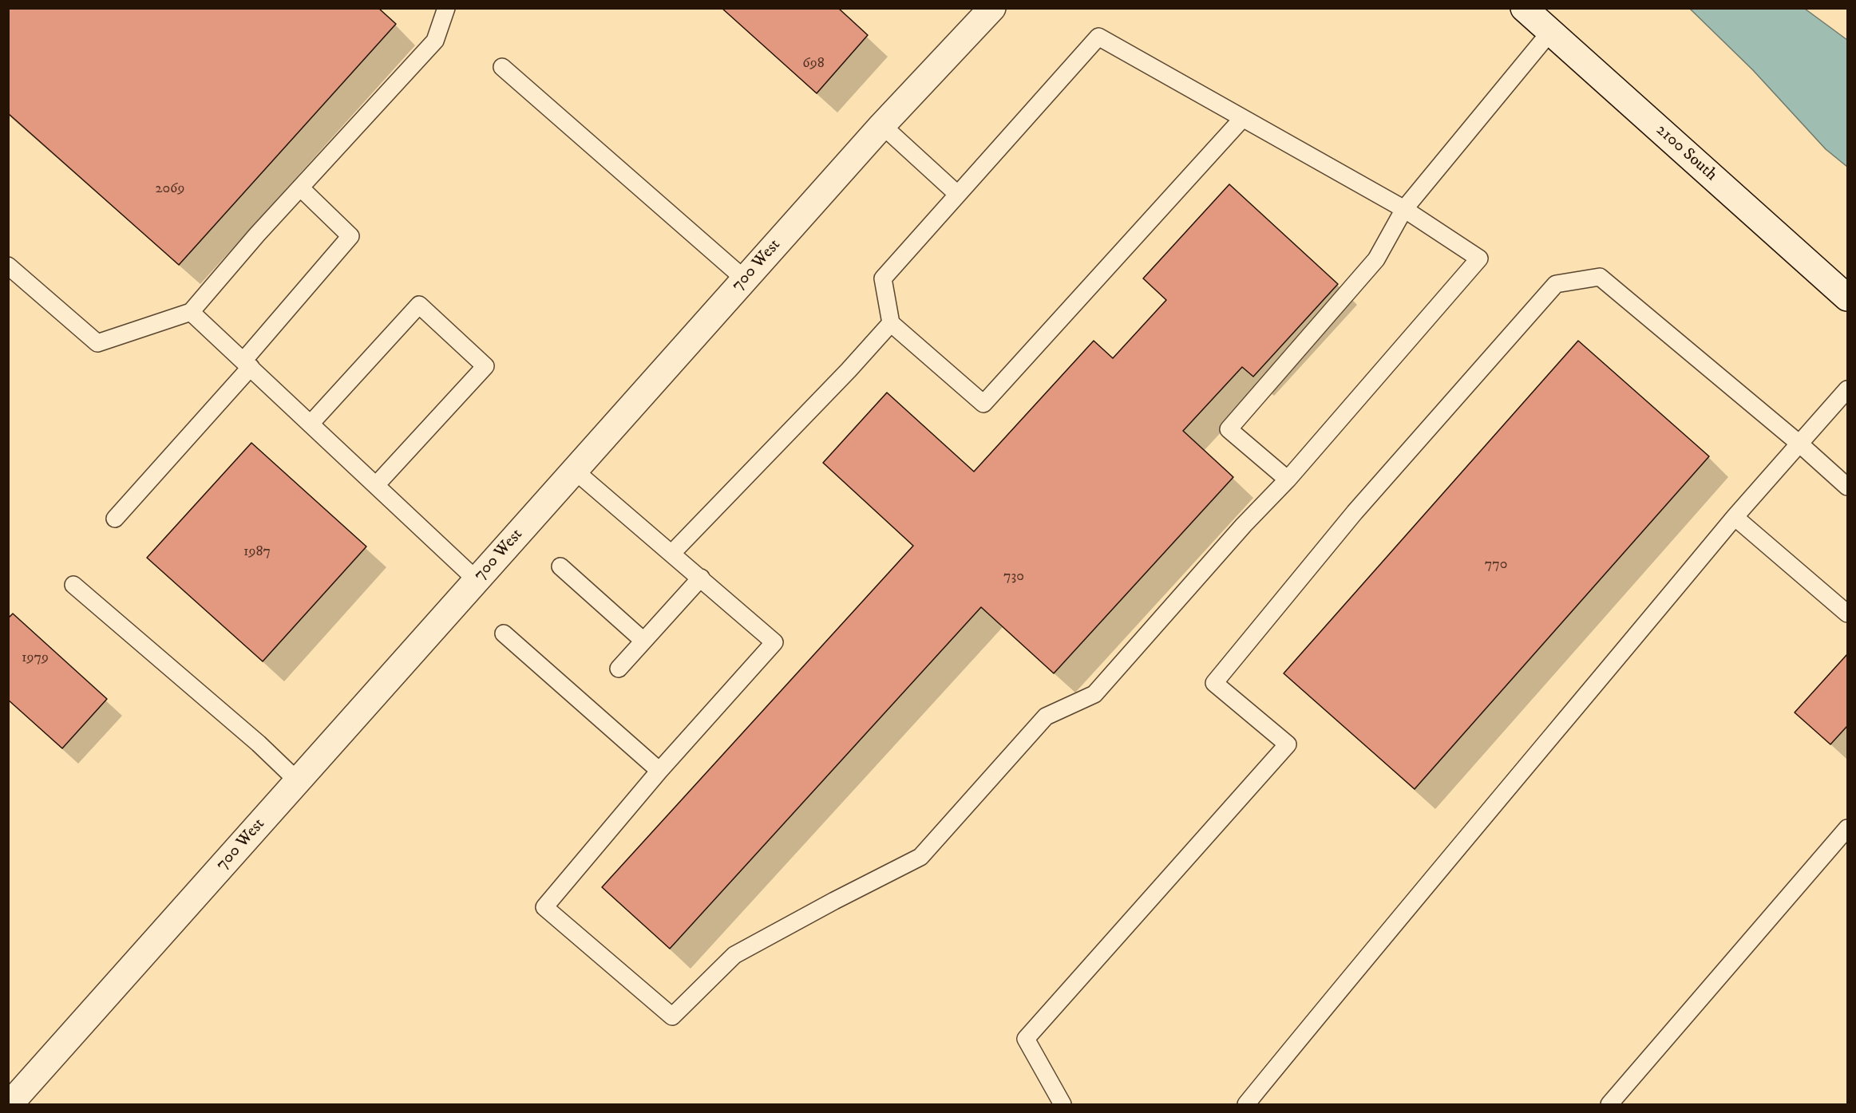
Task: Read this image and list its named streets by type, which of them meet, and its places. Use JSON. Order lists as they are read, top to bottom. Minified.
{"streets":{"street":["2100 South","700 West"]},"house_numbers":["698","2069","1987","770","730","1979"]}
